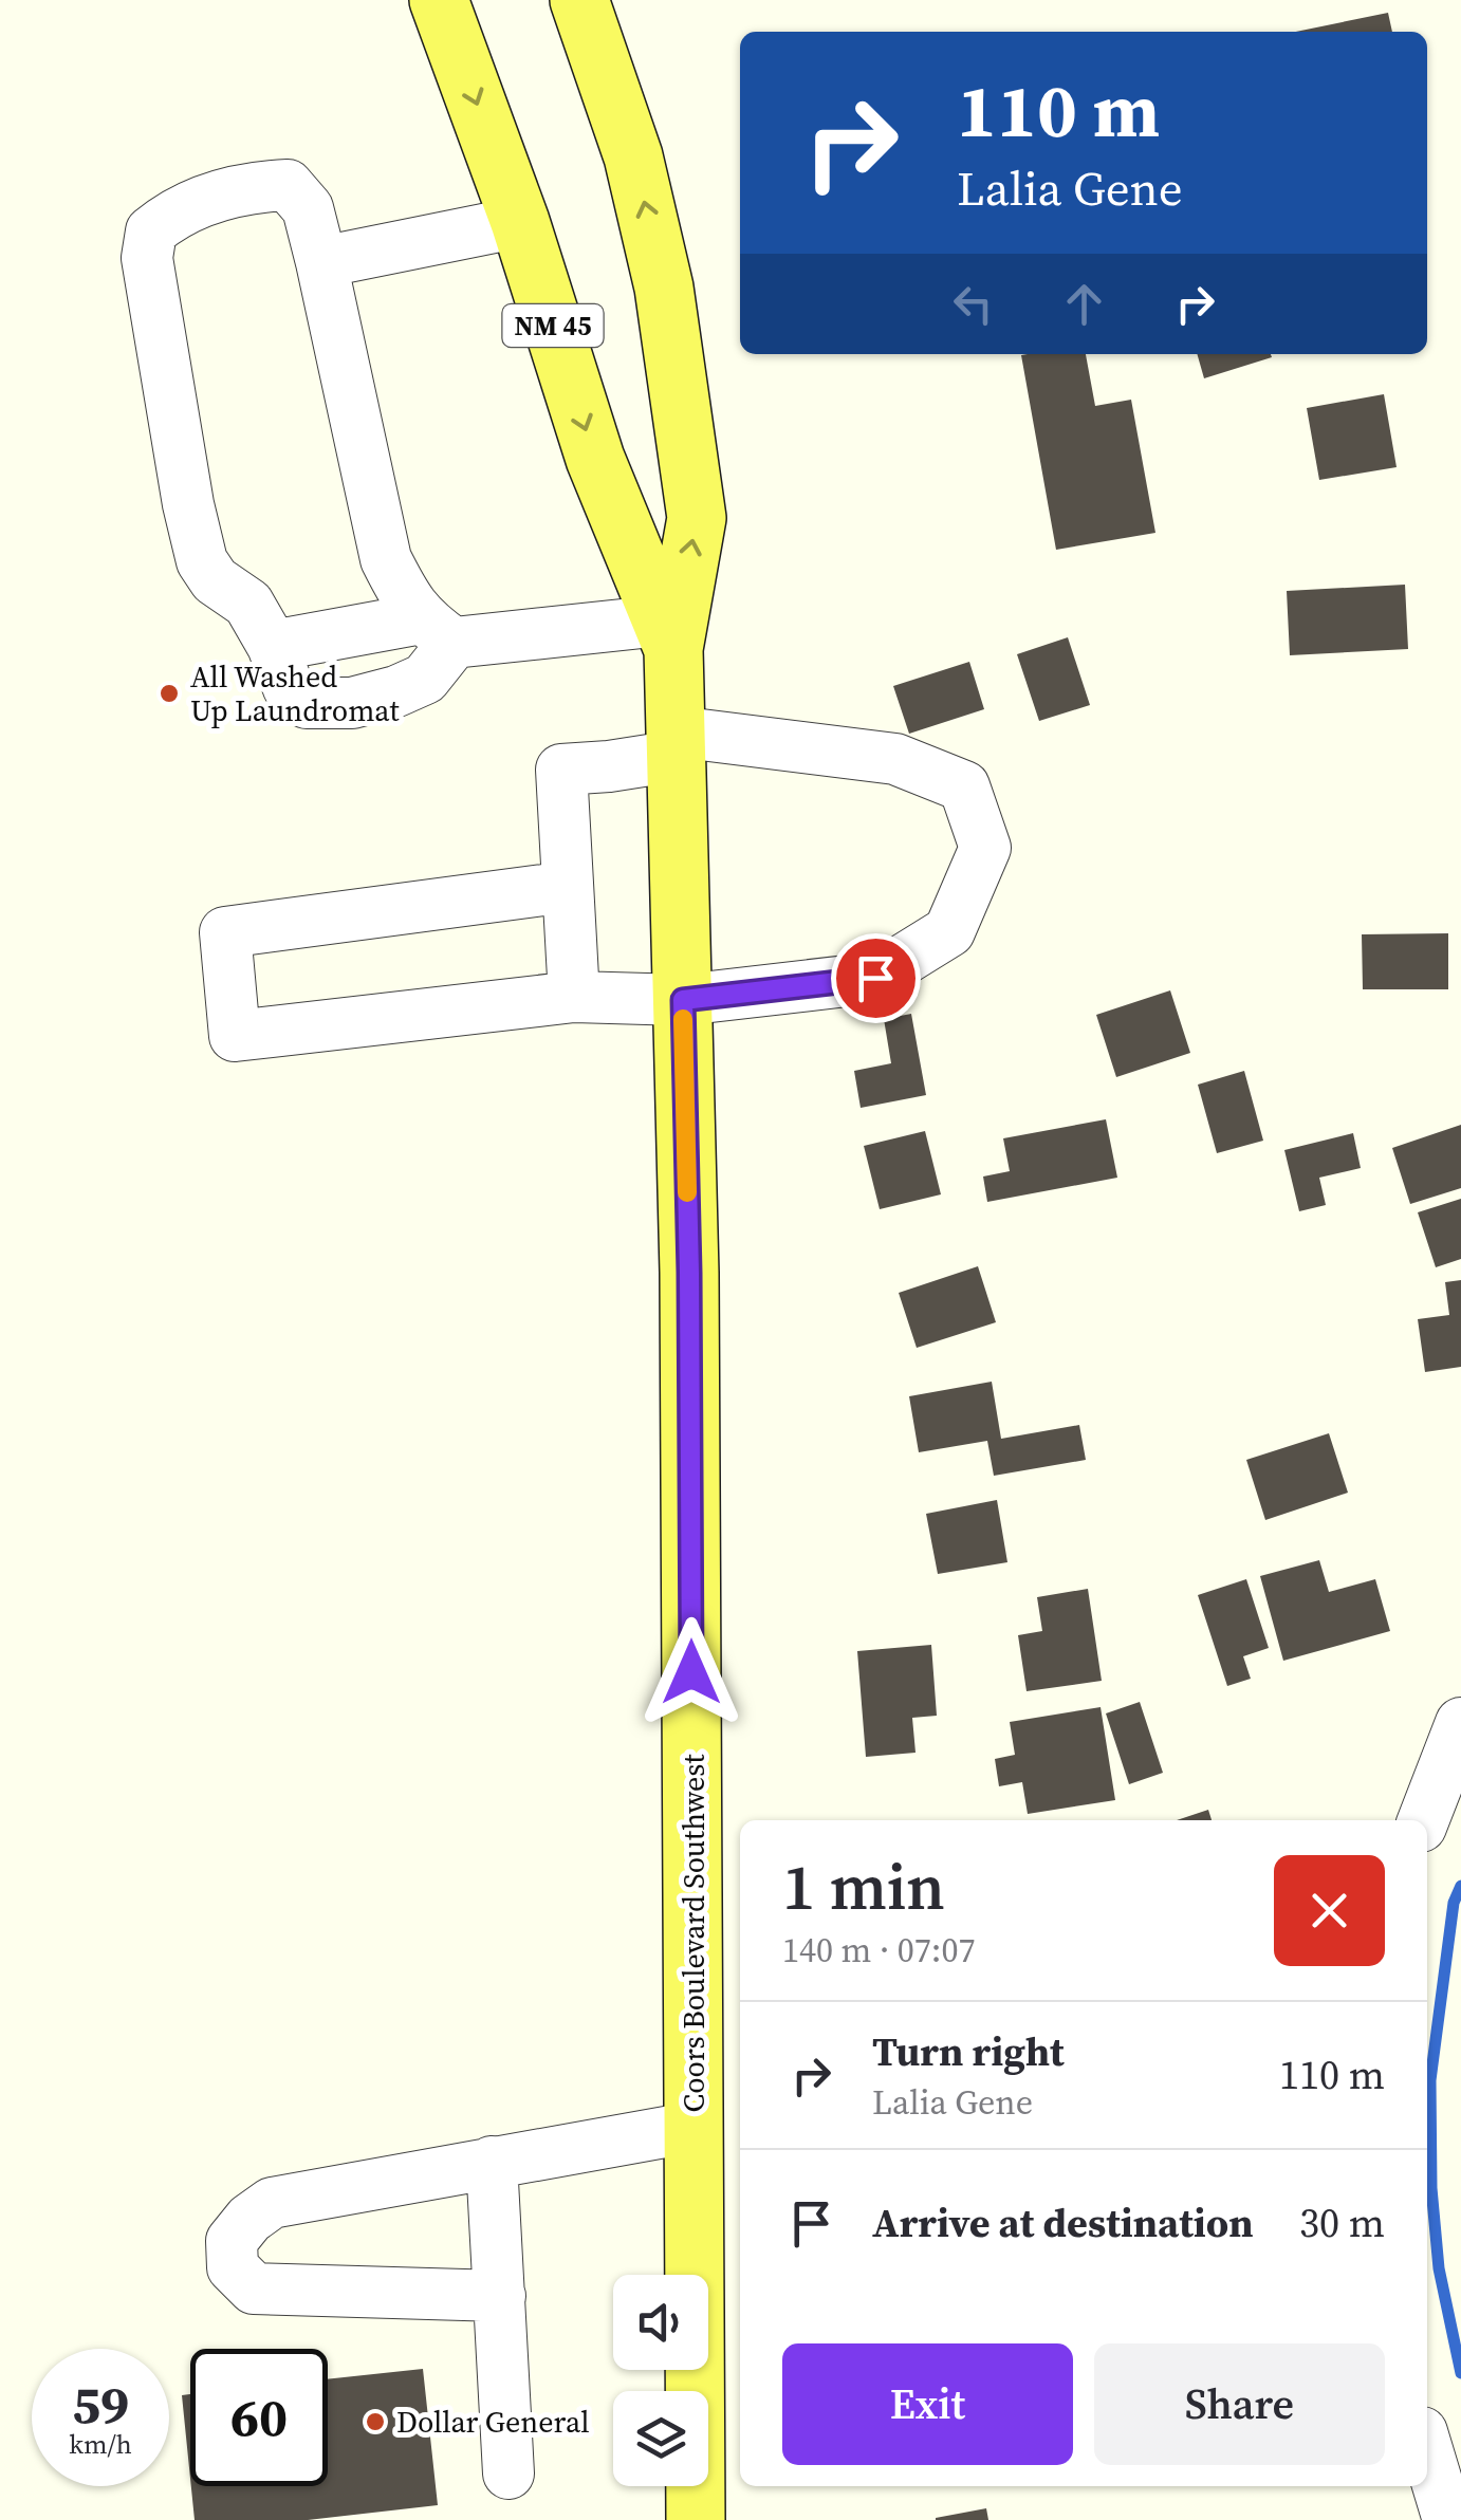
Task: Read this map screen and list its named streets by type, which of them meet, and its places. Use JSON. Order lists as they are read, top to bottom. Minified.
{"streets":{"main road":["NM 45","Coors Boulevard Southwest"]},"places":["All Washed Up Laundromat","Dollar General"],"page":{"turn":["110 m","Lalia Gene"],"heading":["1 min","140 m · 07:07"],"list":[{"name":"Turn right","note":"Lalia Gene","value":"110 m"},{"name":"Arrive at destination","value":"30 m"}],"buttons":["Exit","Share"],"speed":"59 km/h","limit":"60"}}
